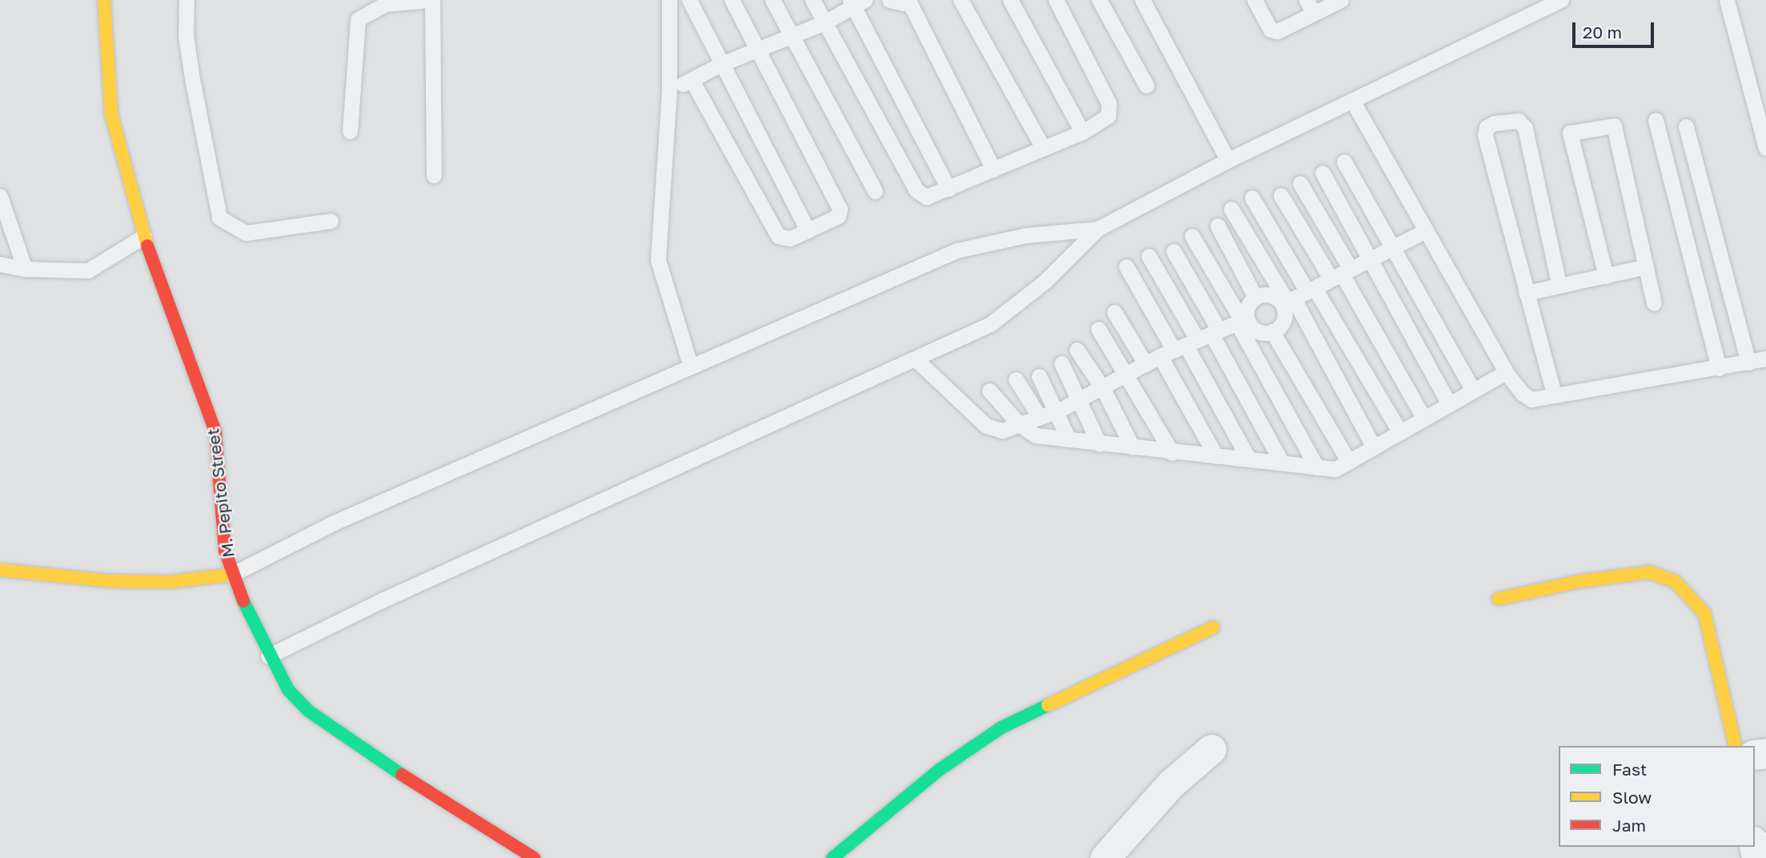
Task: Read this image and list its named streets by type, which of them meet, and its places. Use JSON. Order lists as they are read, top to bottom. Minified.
{"streets":{"street":["M. Pepito Street"]},"legend":["Fast","Slow","Jam"],"scale_bar":"20 m"}
